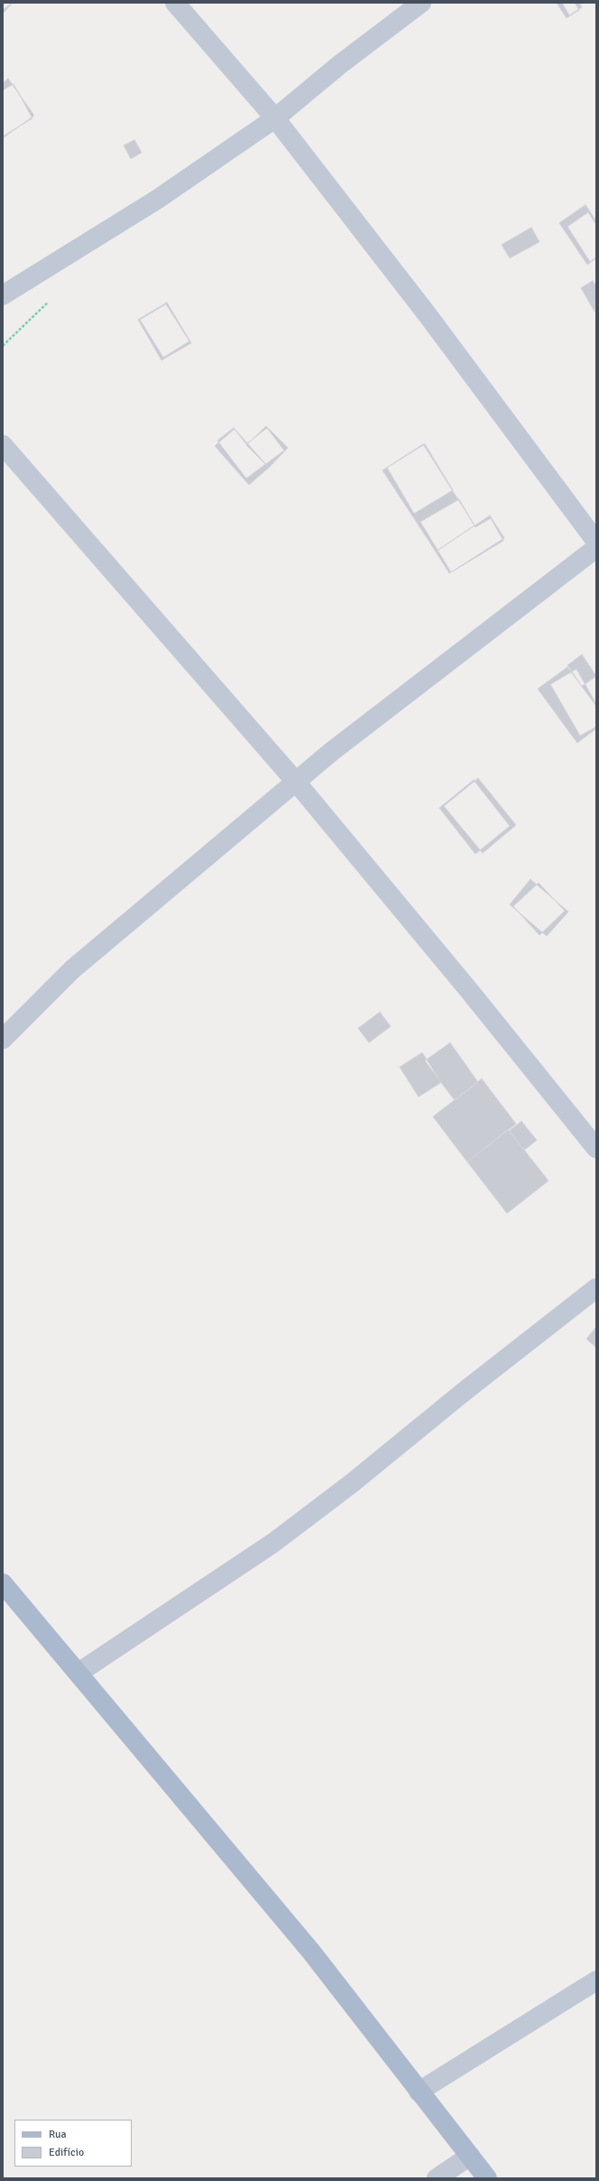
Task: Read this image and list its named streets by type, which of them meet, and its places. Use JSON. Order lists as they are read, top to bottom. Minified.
{"legend":["Rua","Edifício"]}
